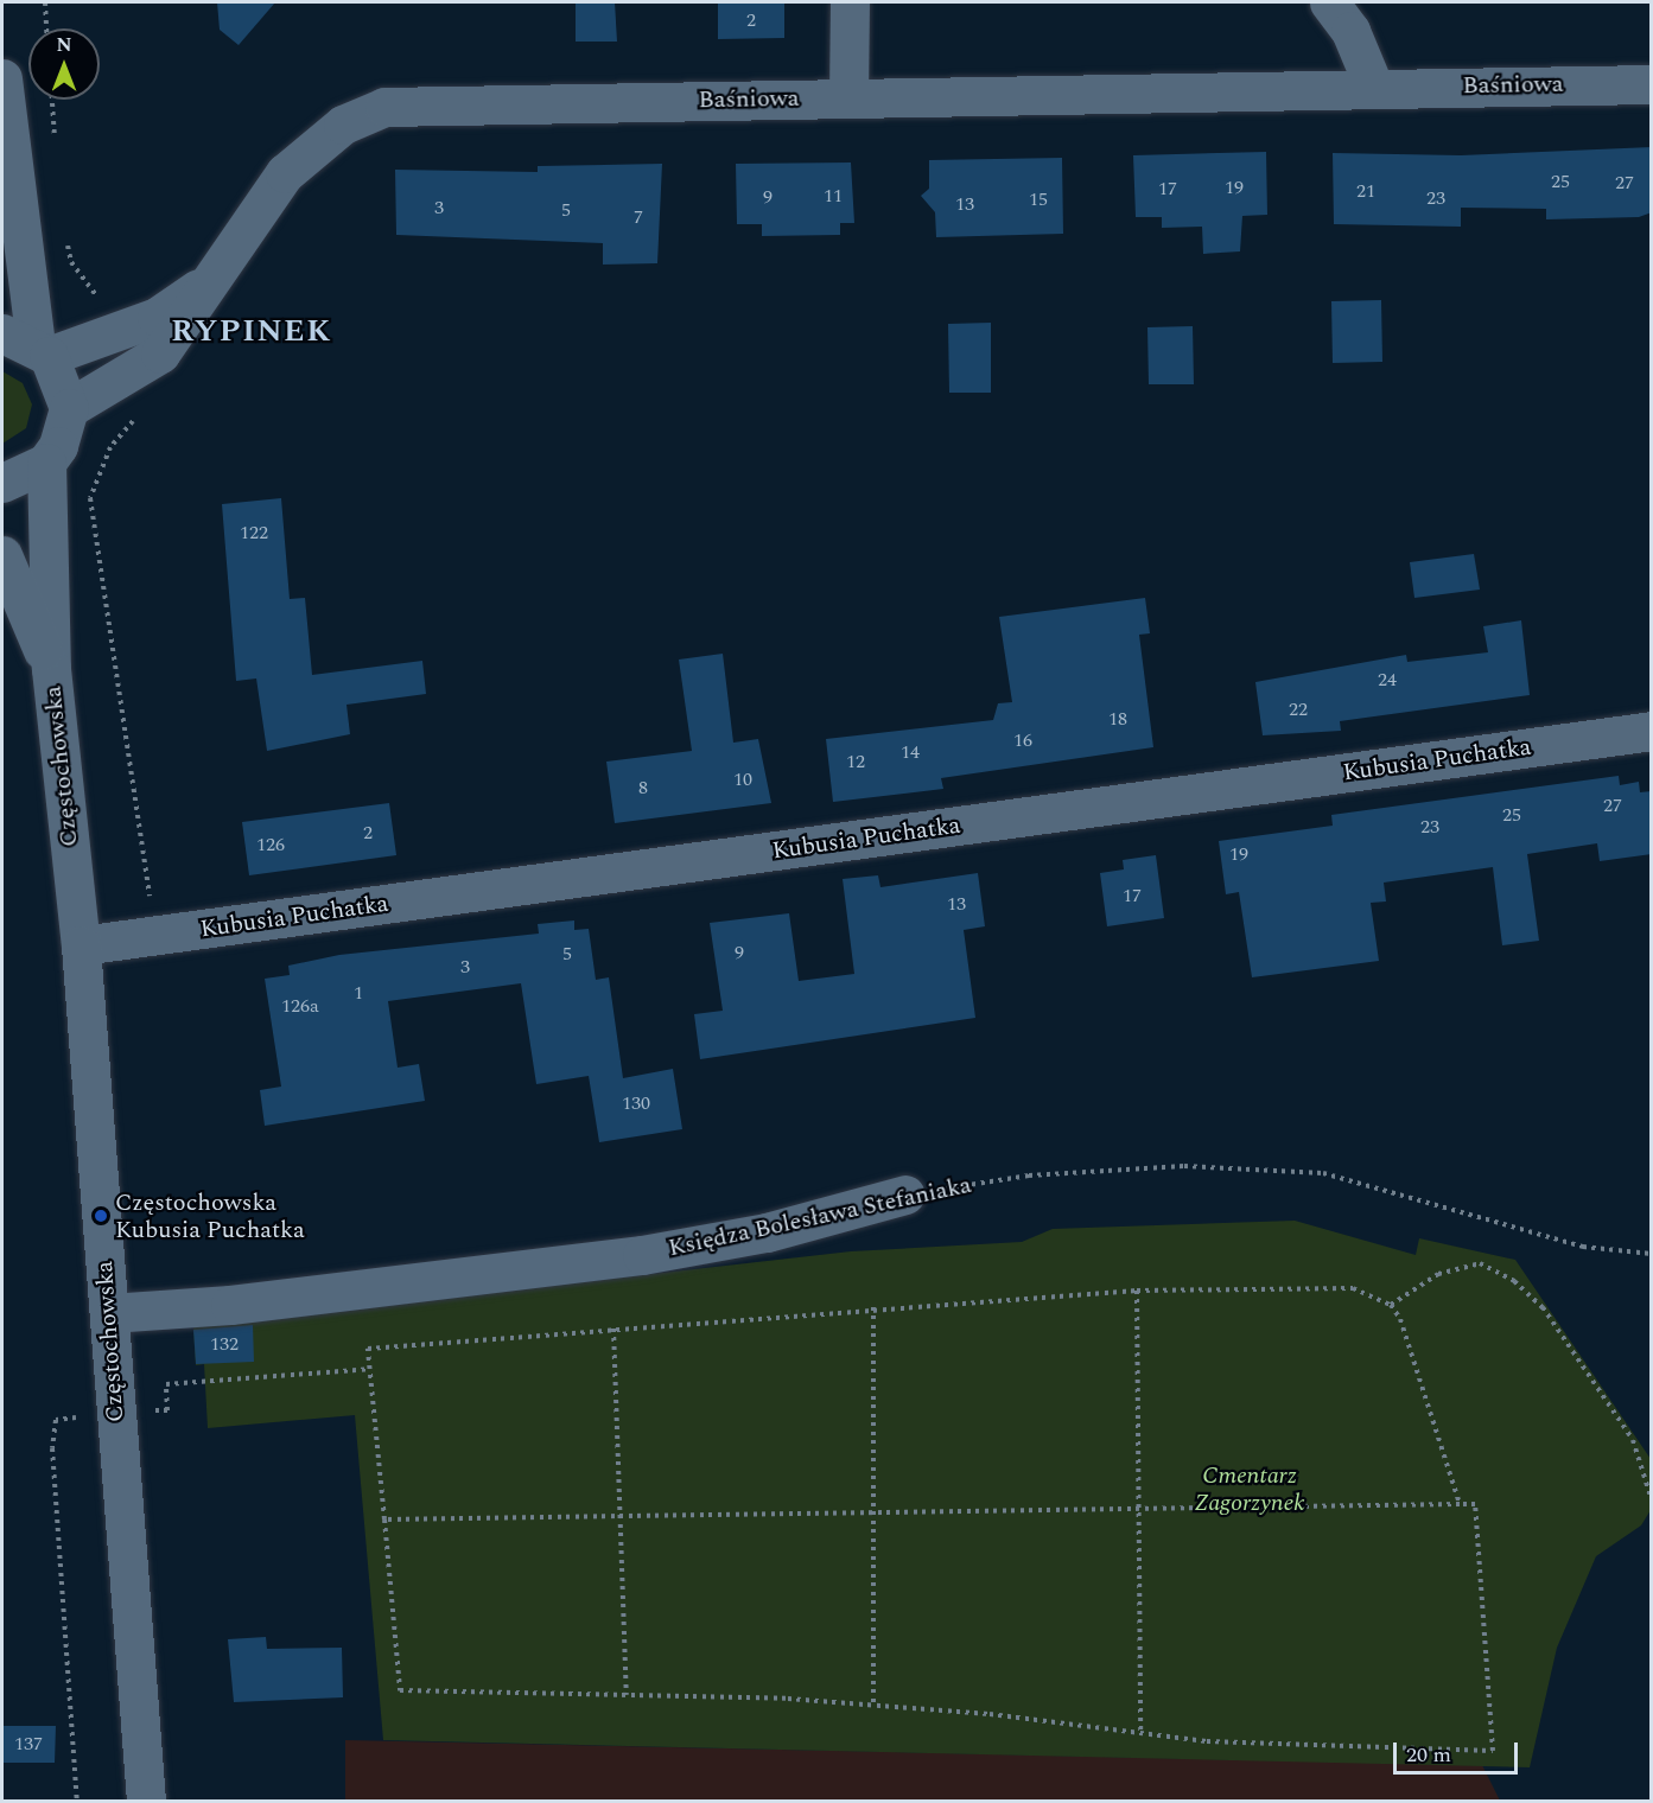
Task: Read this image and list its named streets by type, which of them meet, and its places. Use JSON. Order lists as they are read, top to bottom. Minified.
{"streets":{"street":["Baśniowa","Kubusia Puchatka","Częstochowska","Księdza Bolesława Stefaniaka"]},"crossings":[["Kubusia Puchatka","Częstochowska"],["Częstochowska","Księdza Bolesława Stefaniaka"]],"districts":["RYPINEK"],"parks":["Cmentarz Zagorzynek"],"places":["Częstochowska Kubusia Puchatka"],"house_numbers":["2","25","27","19","17","21","11","9","23","15","13","3","5","7","122","24","22","18","16","14","12","10","8","27","25","23","2","126","19","17","13","9","5","3","1","126a","130","132","137"],"scale_bar":"20 m","north":"top"}
